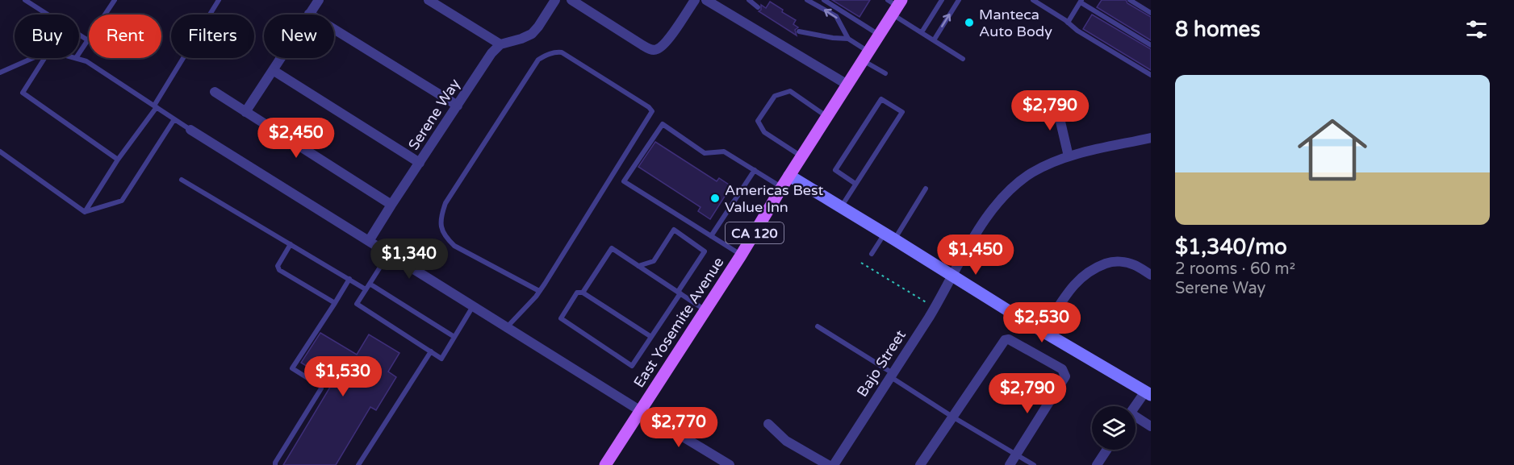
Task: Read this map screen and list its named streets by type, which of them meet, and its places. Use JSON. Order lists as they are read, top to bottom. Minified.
{"streets":{"main road":["CA 120","East Yosemite Avenue"],"street":["Serene Way","Bajo Street"]},"places":["Manteca Auto Body","Americas Best Value Inn"],"page":{"heading":"8 homes","chip":["Buy","Rent","Filters","New"],"list":[{"name":"$1,340/mo","note":"2 rooms · 60 m² · Serene Way"}],"price":["$2,790","$2,450","$1,450","$1,340","$2,530","$1,530","$2,790","$2,770"]}}
